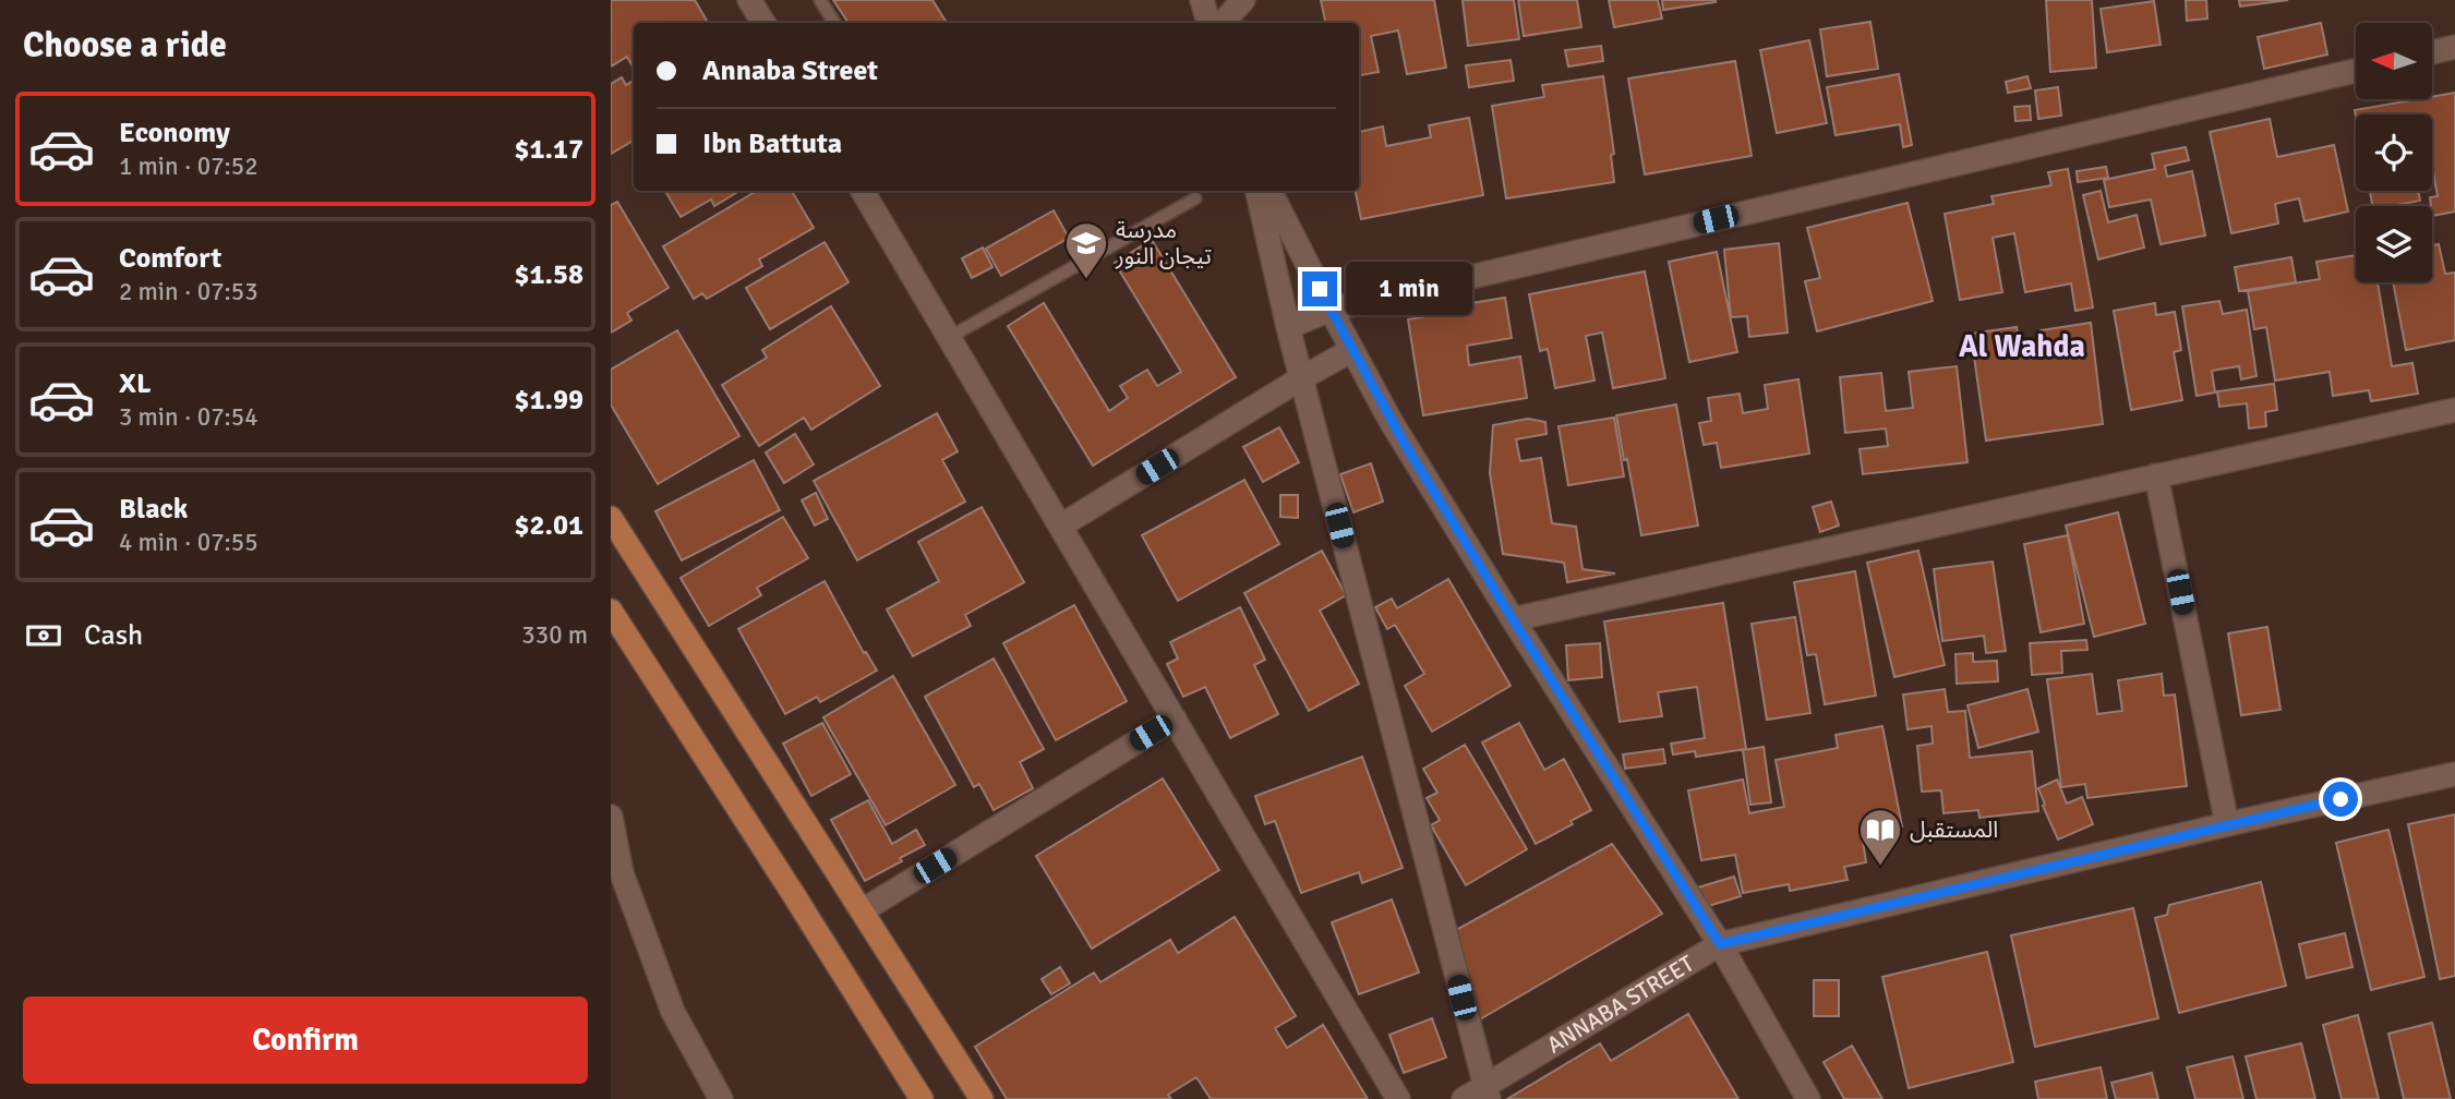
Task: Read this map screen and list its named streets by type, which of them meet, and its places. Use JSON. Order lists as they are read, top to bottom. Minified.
{"streets":{"street":["ANNABA STREET"]},"districts":["Al Wahda"],"places":{"school or university":["مدرسة تيجان النور"],"library":["المستقبل"]},"north":"left","page":{"heading":"Choose a ride","banner":["Annaba Street","Ibn Battuta"],"list":[{"name":"Economy","note":"1 min · 07:52","value":"$1.17"},{"name":"Comfort","note":"2 min · 07:53","value":"$1.58"},{"name":"XL","note":"3 min · 07:54","value":"$1.99"},{"name":"Black","note":"4 min · 07:55","value":"$2.01"}],"bubble":"1 min","pay":["Cash","330 m"],"buttons":"Confirm"}}
